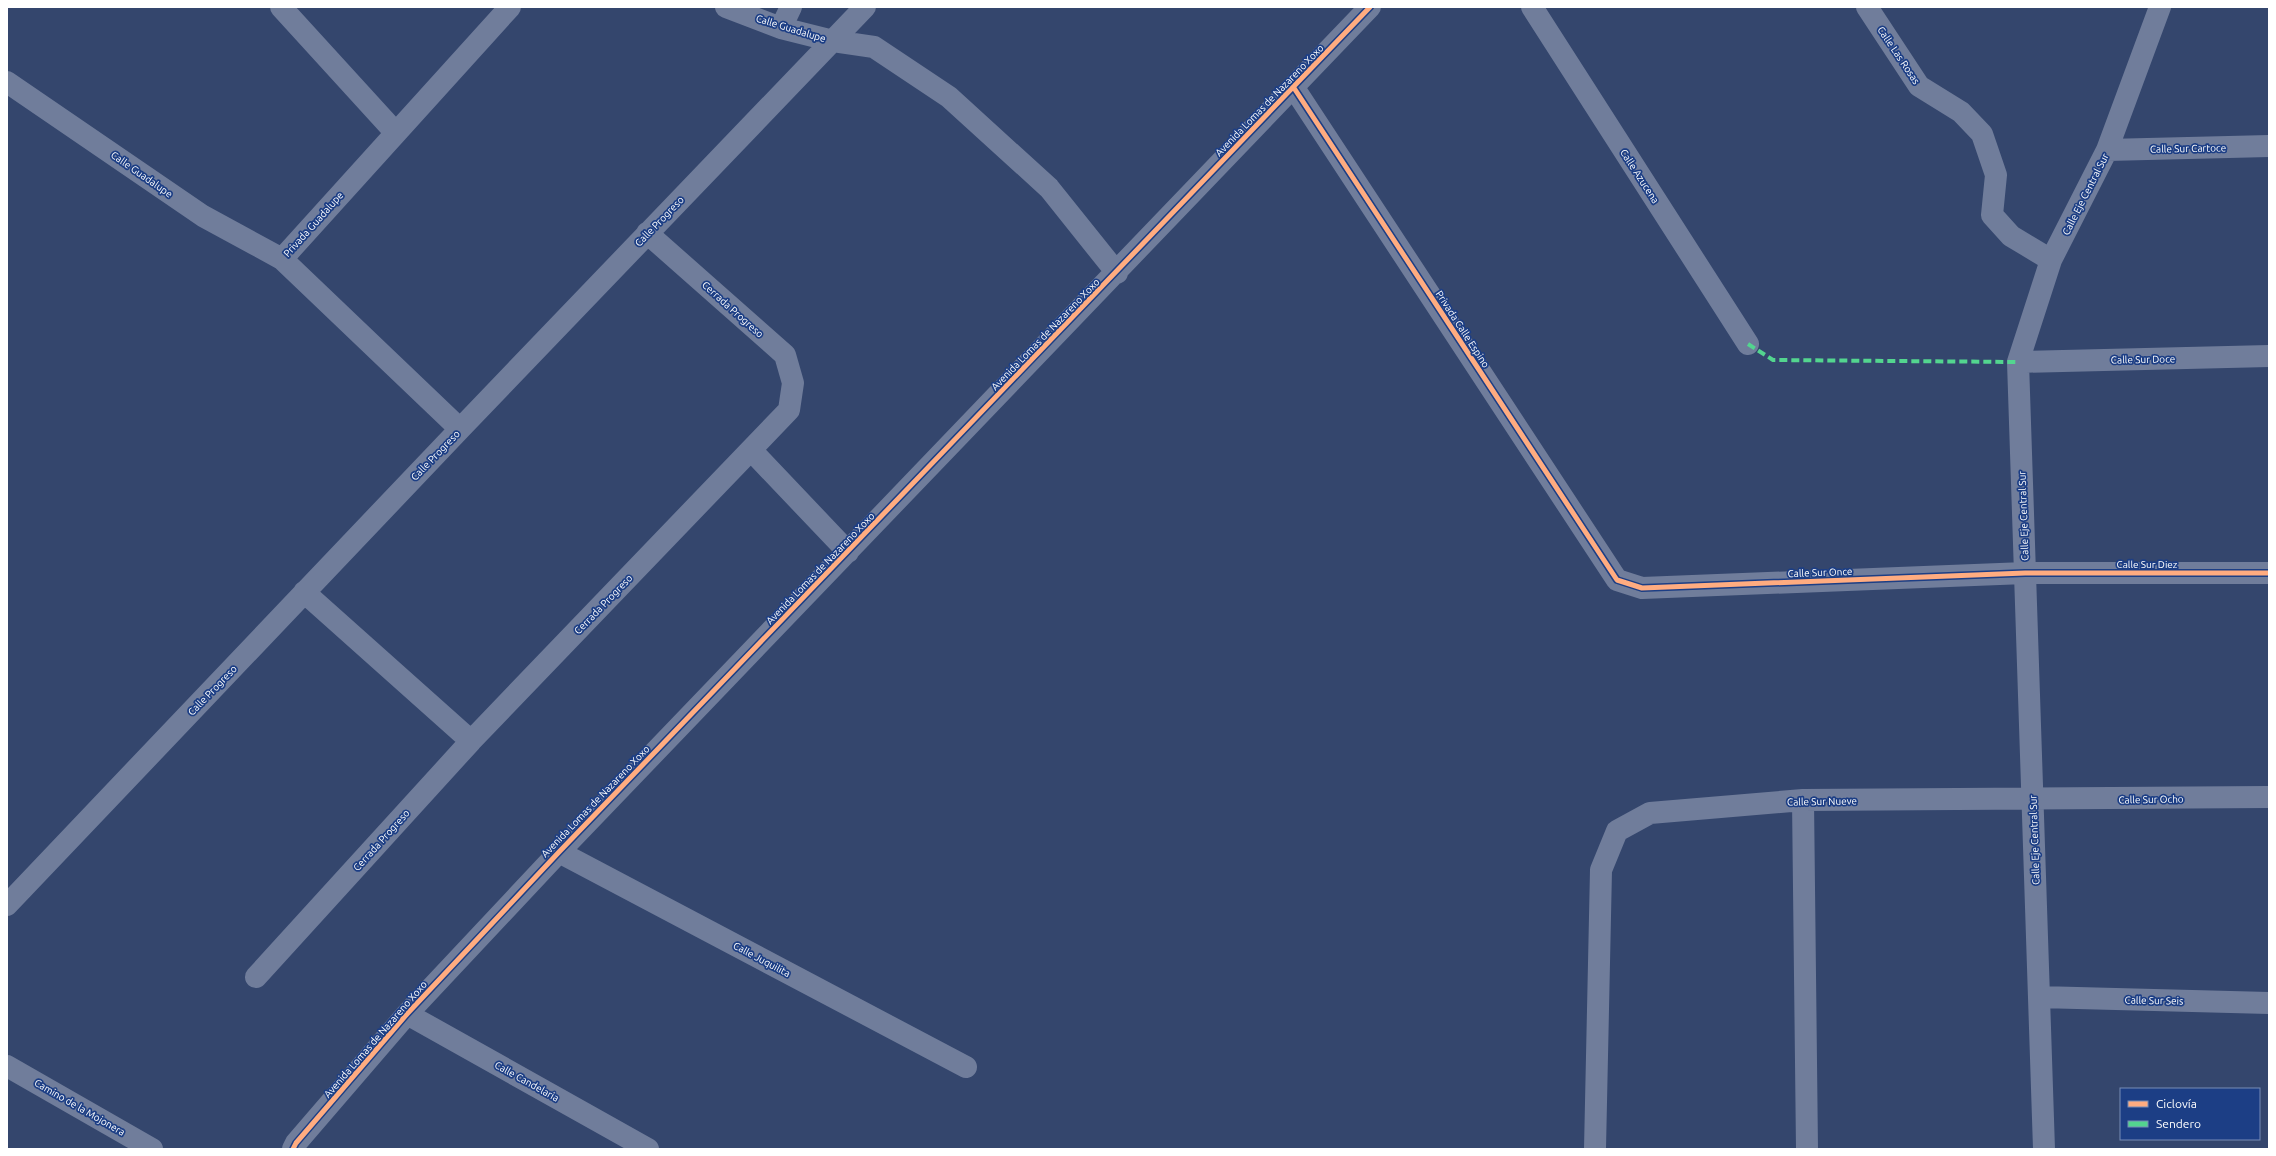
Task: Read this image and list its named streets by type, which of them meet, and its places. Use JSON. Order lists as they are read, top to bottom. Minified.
{"streets":{"street":["Calle Guadalupe","Calle Las Rosas","Avenida Lomas de Nazareno Xoxo","Calle Sur Cartoce","Calle Azucena","Calle Eje Central Sur","Calle Progreso","Privada Guadalupe","Cerrada Progreso","Privada Calle Espino","Calle Sur Doce","Calle Sur Diez","Calle Sur Once","Calle Sur Ocho","Calle Sur Nueve","Calle Juquilita","Calle Sur Seis","Calle Candelaria","Camino de la Mojonera"]},"crossings":[["Calle Guadalupe","Avenida Lomas de Nazareno Xoxo"],["Calle Guadalupe","Calle Progreso"],["Calle Guadalupe","Privada Guadalupe"],["Calle Las Rosas","Calle Eje Central Sur"],["Avenida Lomas de Nazareno Xoxo","Privada Calle Espino"],["Avenida Lomas de Nazareno Xoxo","Calle Juquilita"],["Avenida Lomas de Nazareno Xoxo","Calle Candelaria"],["Calle Sur Cartoce","Calle Eje Central Sur"],["Calle Eje Central Sur","Calle Sur Doce"],["Calle Eje Central Sur","Calle Sur Diez"],["Calle Eje Central Sur","Calle Sur Once"],["Calle Eje Central Sur","Calle Sur Ocho"],["Calle Eje Central Sur","Calle Sur Nueve"],["Calle Eje Central Sur","Calle Sur Seis"],["Calle Progreso","Privada Guadalupe"],["Calle Progreso","Cerrada Progreso"],["Privada Calle Espino","Calle Sur Once"],["Calle Sur Diez","Calle Sur Once"],["Calle Sur Ocho","Calle Sur Nueve"]],"legend":["Ciclovía","Sendero"]}
